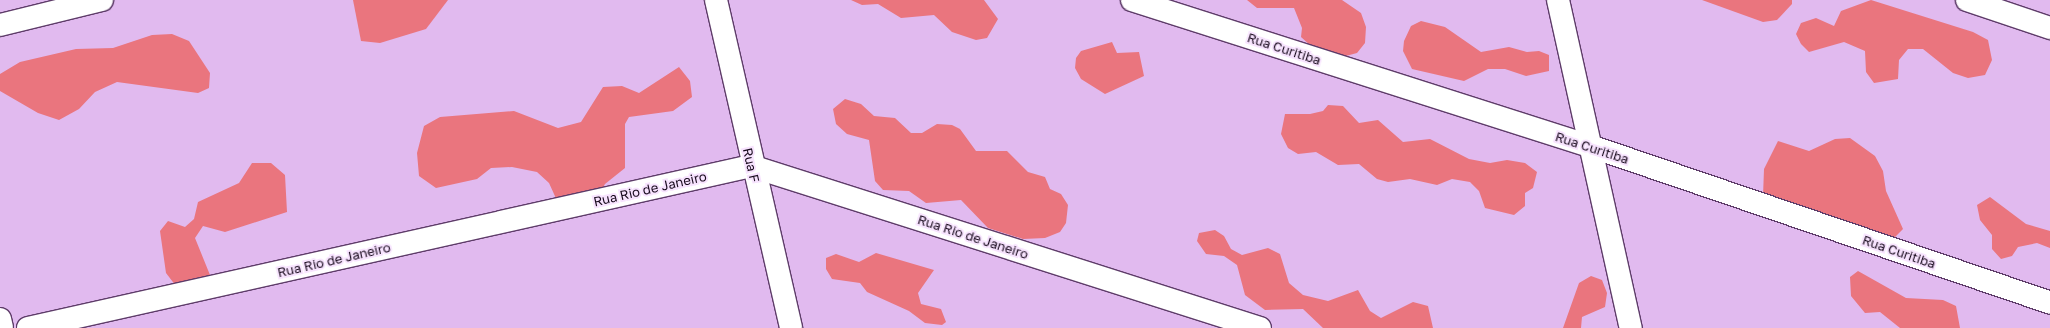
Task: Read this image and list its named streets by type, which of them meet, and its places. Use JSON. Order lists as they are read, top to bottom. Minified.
{"streets":{"street":["Rua Curitiba","Rua F","Rua Rio de Janeiro"]},"crossings":[["Rua F","Rua Rio de Janeiro"]]}
